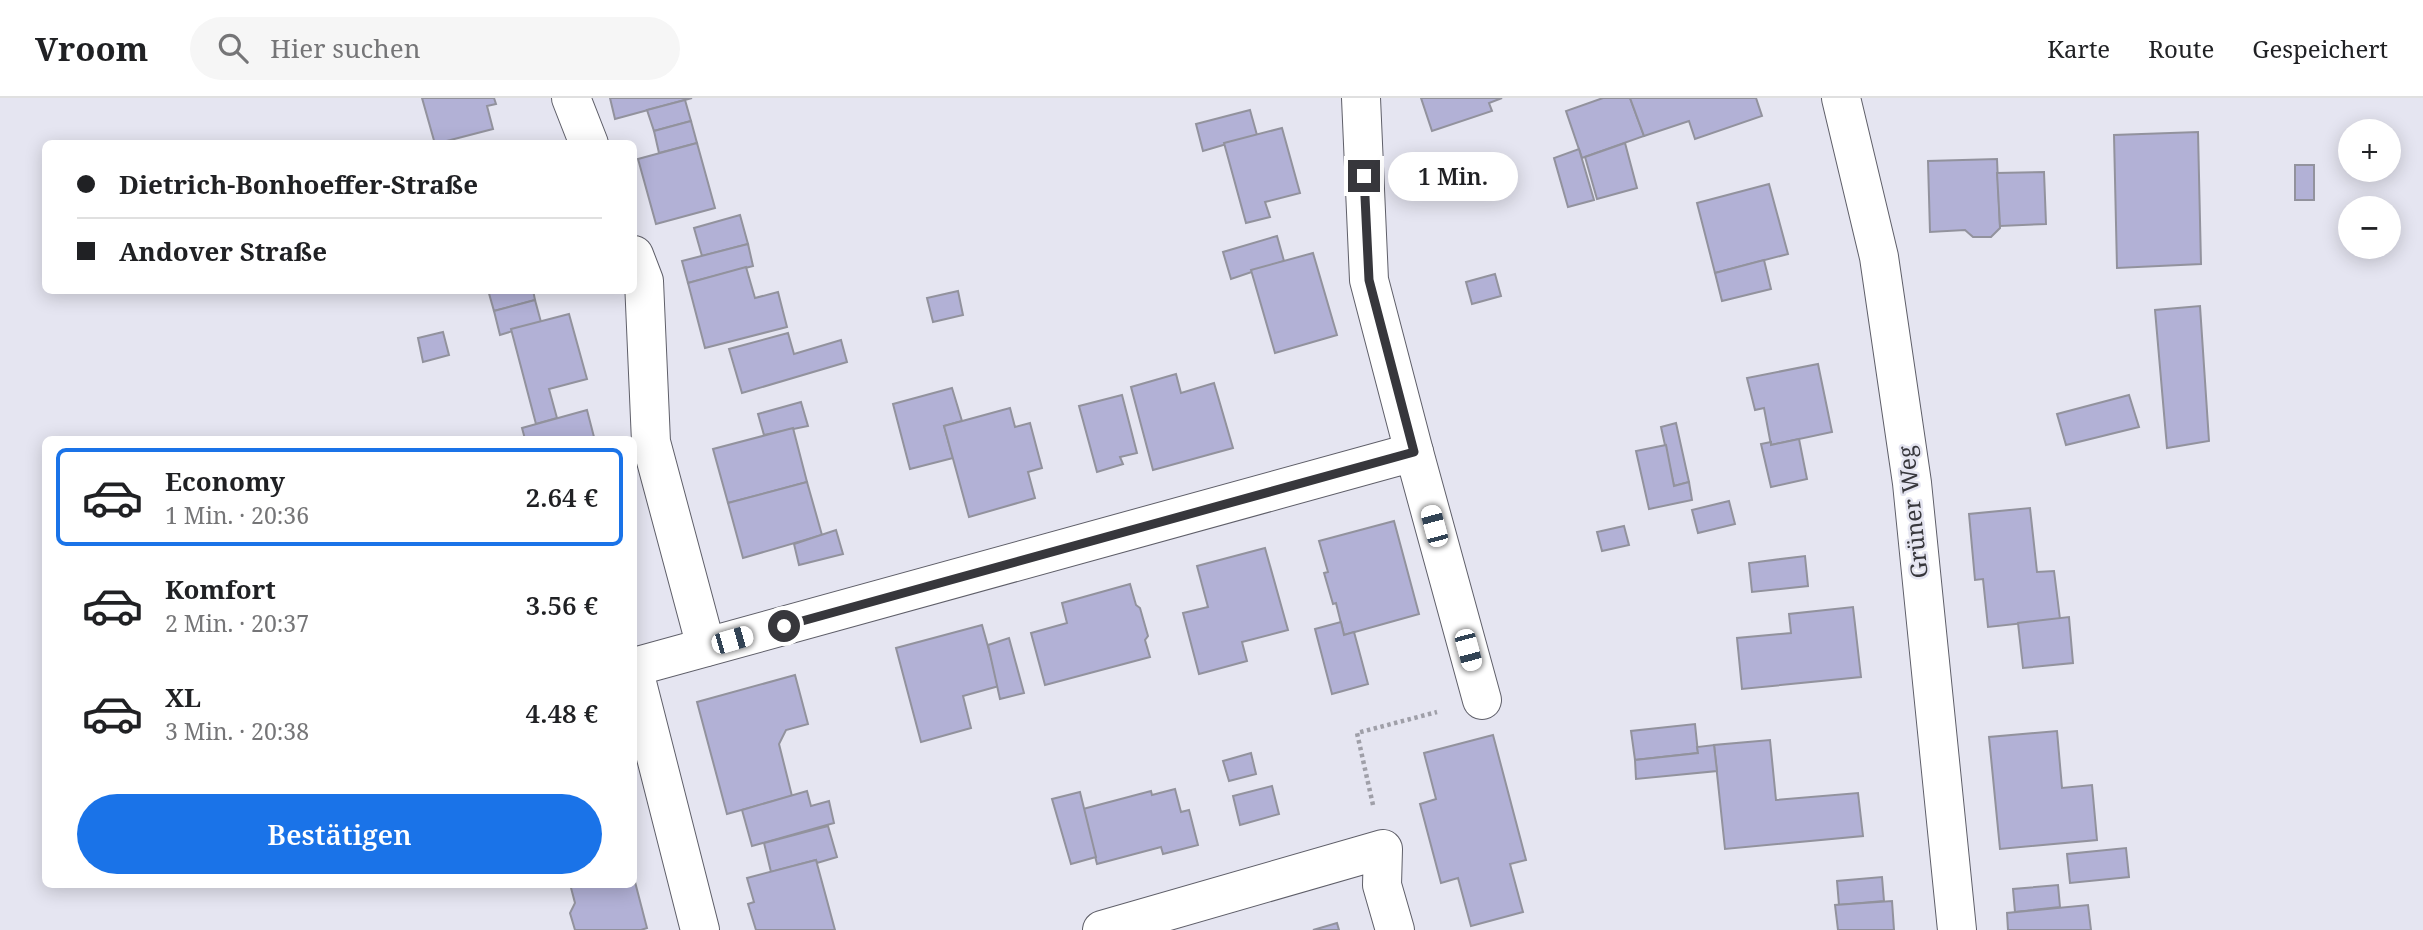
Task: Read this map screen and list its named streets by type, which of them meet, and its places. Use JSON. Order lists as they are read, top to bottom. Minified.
{"streets":{"street":["Grüner Weg"]},"page":{"header":"Vroom","search":"Hier suchen","nav":["Karte","Route","Gespeichert"],"map_buttons":["+","−"],"banner":["Dietrich-Bonhoeffer-Straße","Andover Straße"],"bubble":"1 Min.","list":[{"name":"Economy","note":"1 Min. · 20:36","value":"2.64 €"},{"name":"Komfort","note":"2 Min. · 20:37","value":"3.56 €"},{"name":"XL","note":"3 Min. · 20:38","value":"4.48 €"}],"buttons":"Bestätigen"}}
